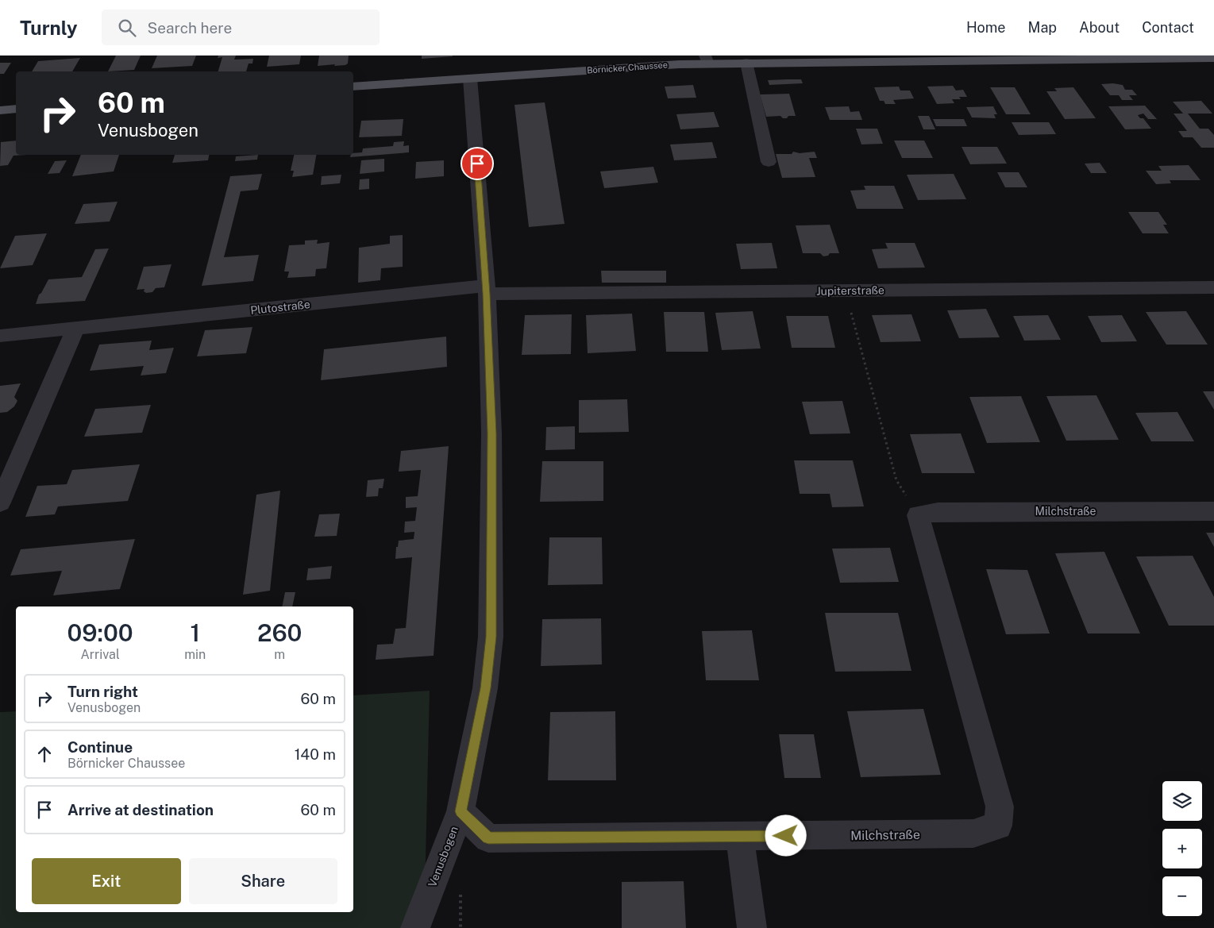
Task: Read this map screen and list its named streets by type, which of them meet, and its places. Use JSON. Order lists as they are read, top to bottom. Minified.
{"streets":{"main road":["Börnicker Chaussee"],"street":["Jupiterstraße","Plutostraße","Milchstraße","Venusbogen"]},"crossings":[["Jupiterstraße","Plutostraße"],["Jupiterstraße","Venusbogen"],["Plutostraße","Venusbogen"],["Milchstraße","Venusbogen"]],"page":{"header":"Turnly","search":"Search here","nav":["Home","Map","About","Contact"],"turn":["60 m","Venusbogen"],"eta":["09:00","Arrival","1","min","260","m"],"list":[{"name":"Turn right","note":"Venusbogen","value":"60 m"},{"name":"Continue","note":"Börnicker Chaussee","value":"140 m"},{"name":"Arrive at destination","value":"60 m"}],"map_buttons":["+","−"],"buttons":["Exit","Share"]}}
